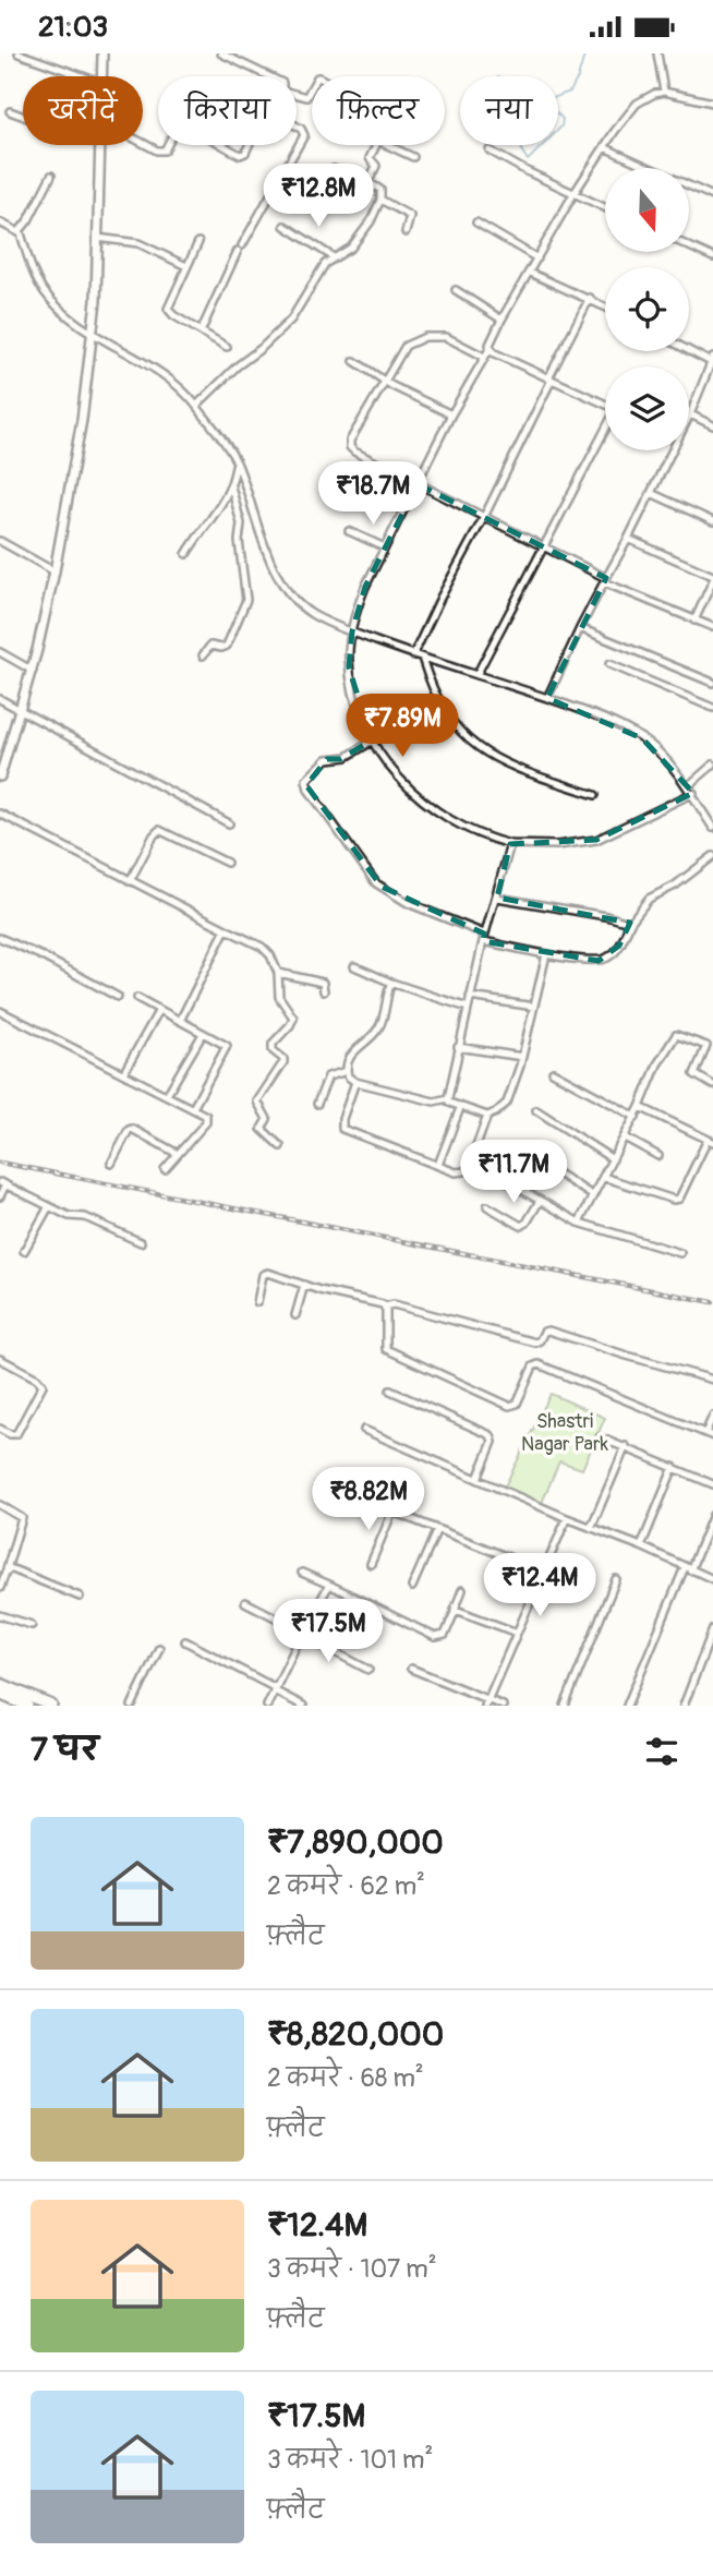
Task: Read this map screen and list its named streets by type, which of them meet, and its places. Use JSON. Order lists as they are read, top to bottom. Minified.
{"parks":["Shastri Nagar Park"],"north":"bottom","page":{"status":"21:03","chip":["खरीदें","किराया","फ़िल्टर","नया"],"price":["₹12.8M","₹18.7M","₹7.89M","₹11.7M","₹8.82M","₹12.4M","₹17.5M"],"heading":"7 घर","list":[{"name":"₹7,890,000","note":"2 कमरे · 62 m² · फ़्लैट"},{"name":"₹8,820,000","note":"2 कमरे · 68 m² · फ़्लैट"},{"name":"₹12.4M","note":"3 कमरे · 107 m² · फ़्लैट"},{"name":"₹17.5M","note":"3 कमरे · 101 m² · फ़्लैट"}]}}
